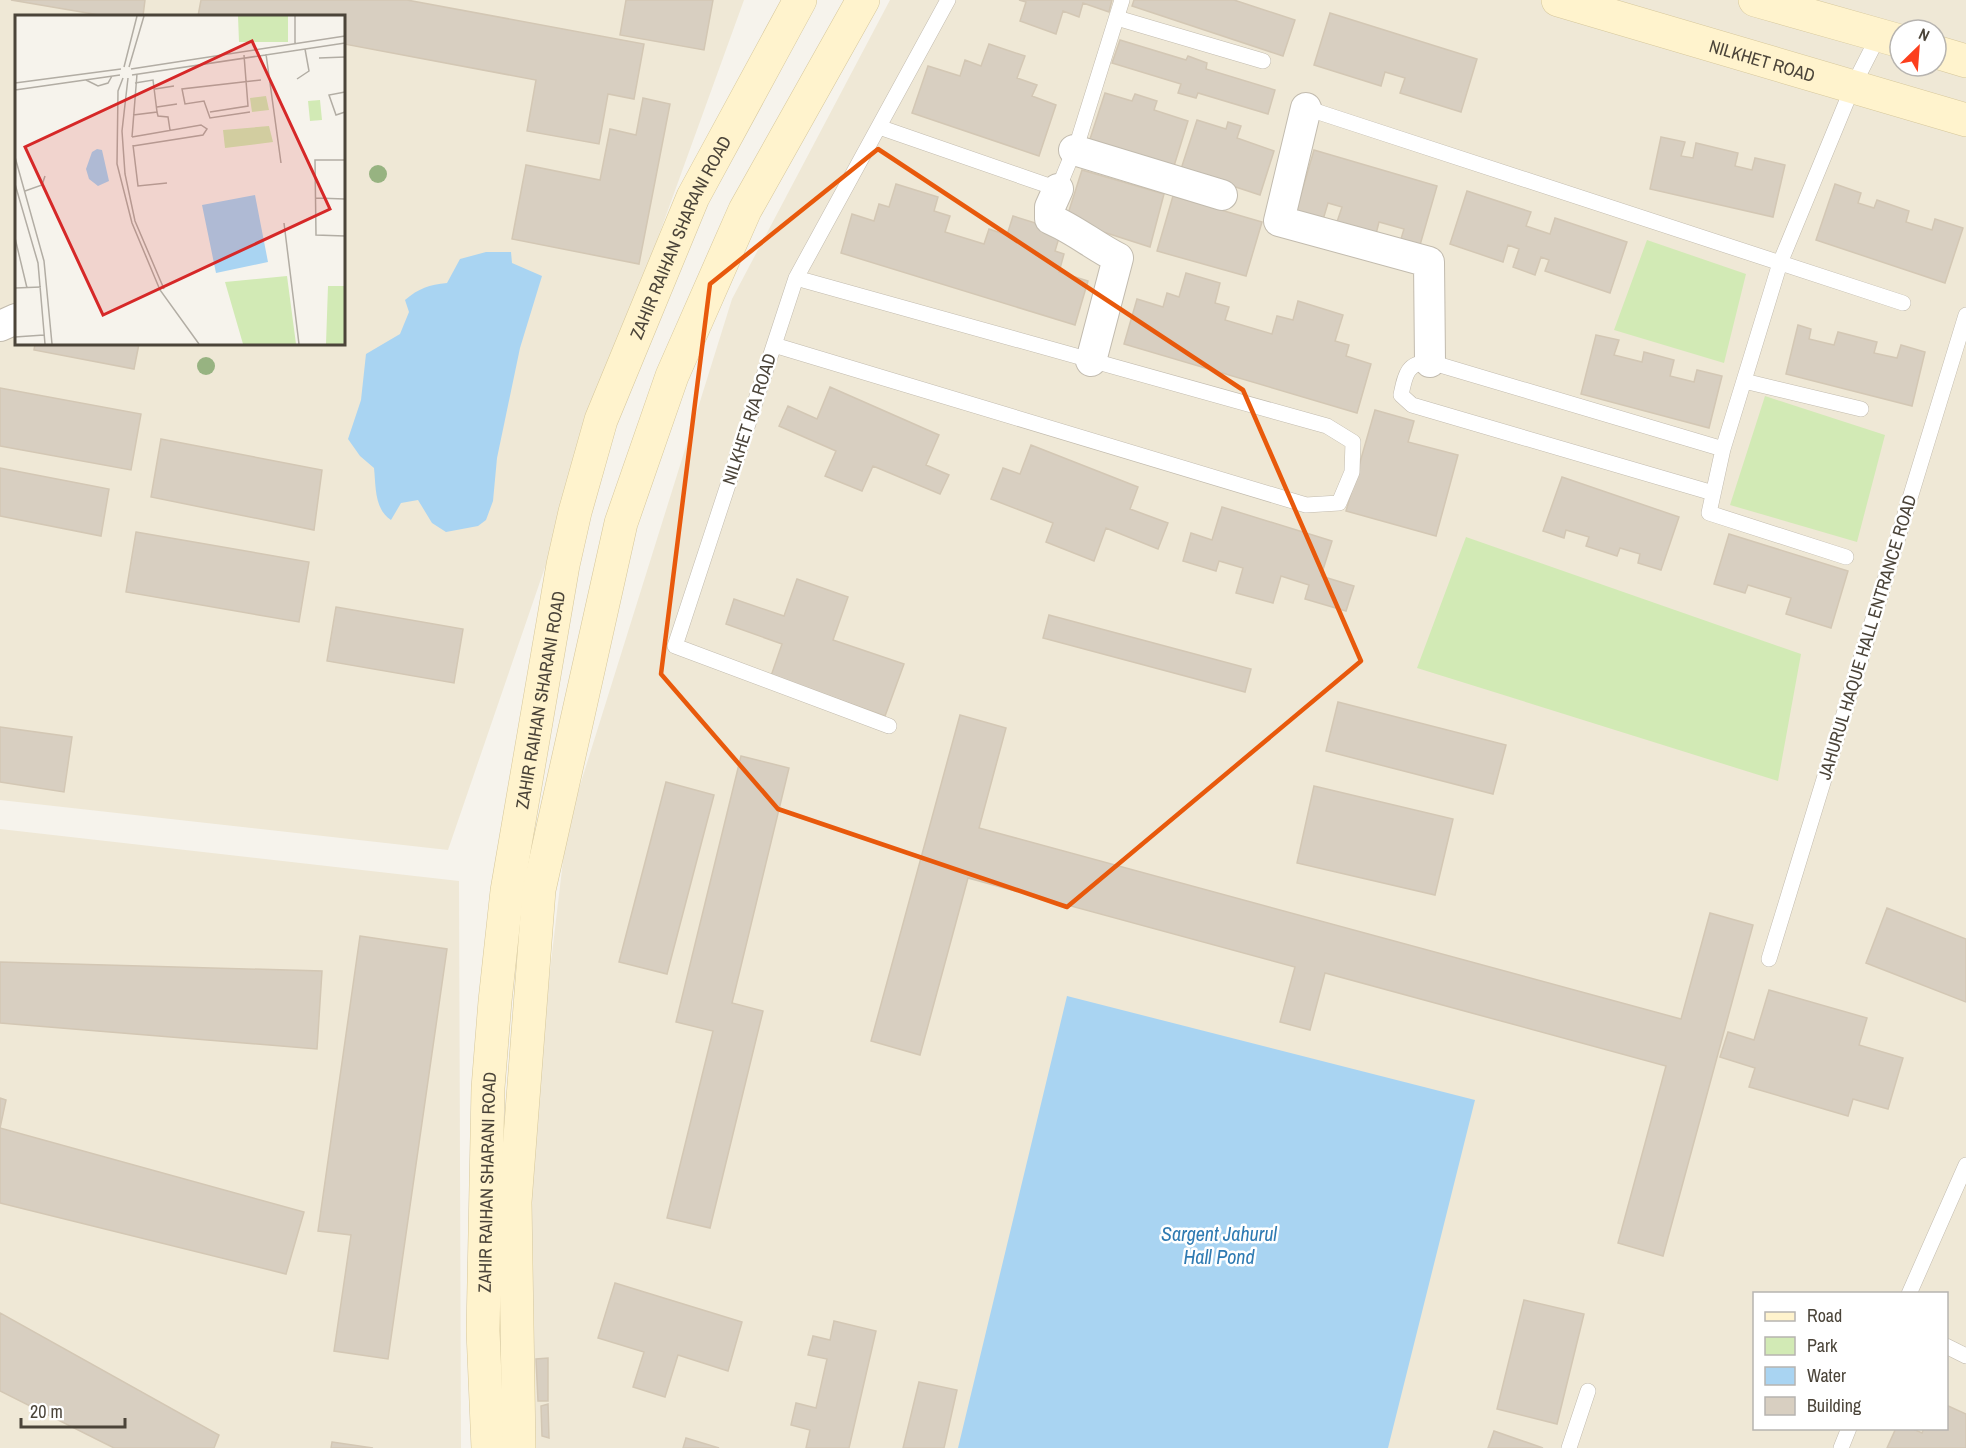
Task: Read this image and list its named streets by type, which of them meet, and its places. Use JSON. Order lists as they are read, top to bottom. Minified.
{"streets":{"main road":["NILKHET ROAD","ZAHIR RAIHAN SHARANI ROAD"],"lane":["NILKHET R/A ROAD","JAHURUL HAQUE HALL ENTRANCE ROAD"]},"water":["Sargent Jahurul Hall Pond"],"legend":["Road","Park","Water","Building"],"scale_bar":"20 m","north":"top right"}
